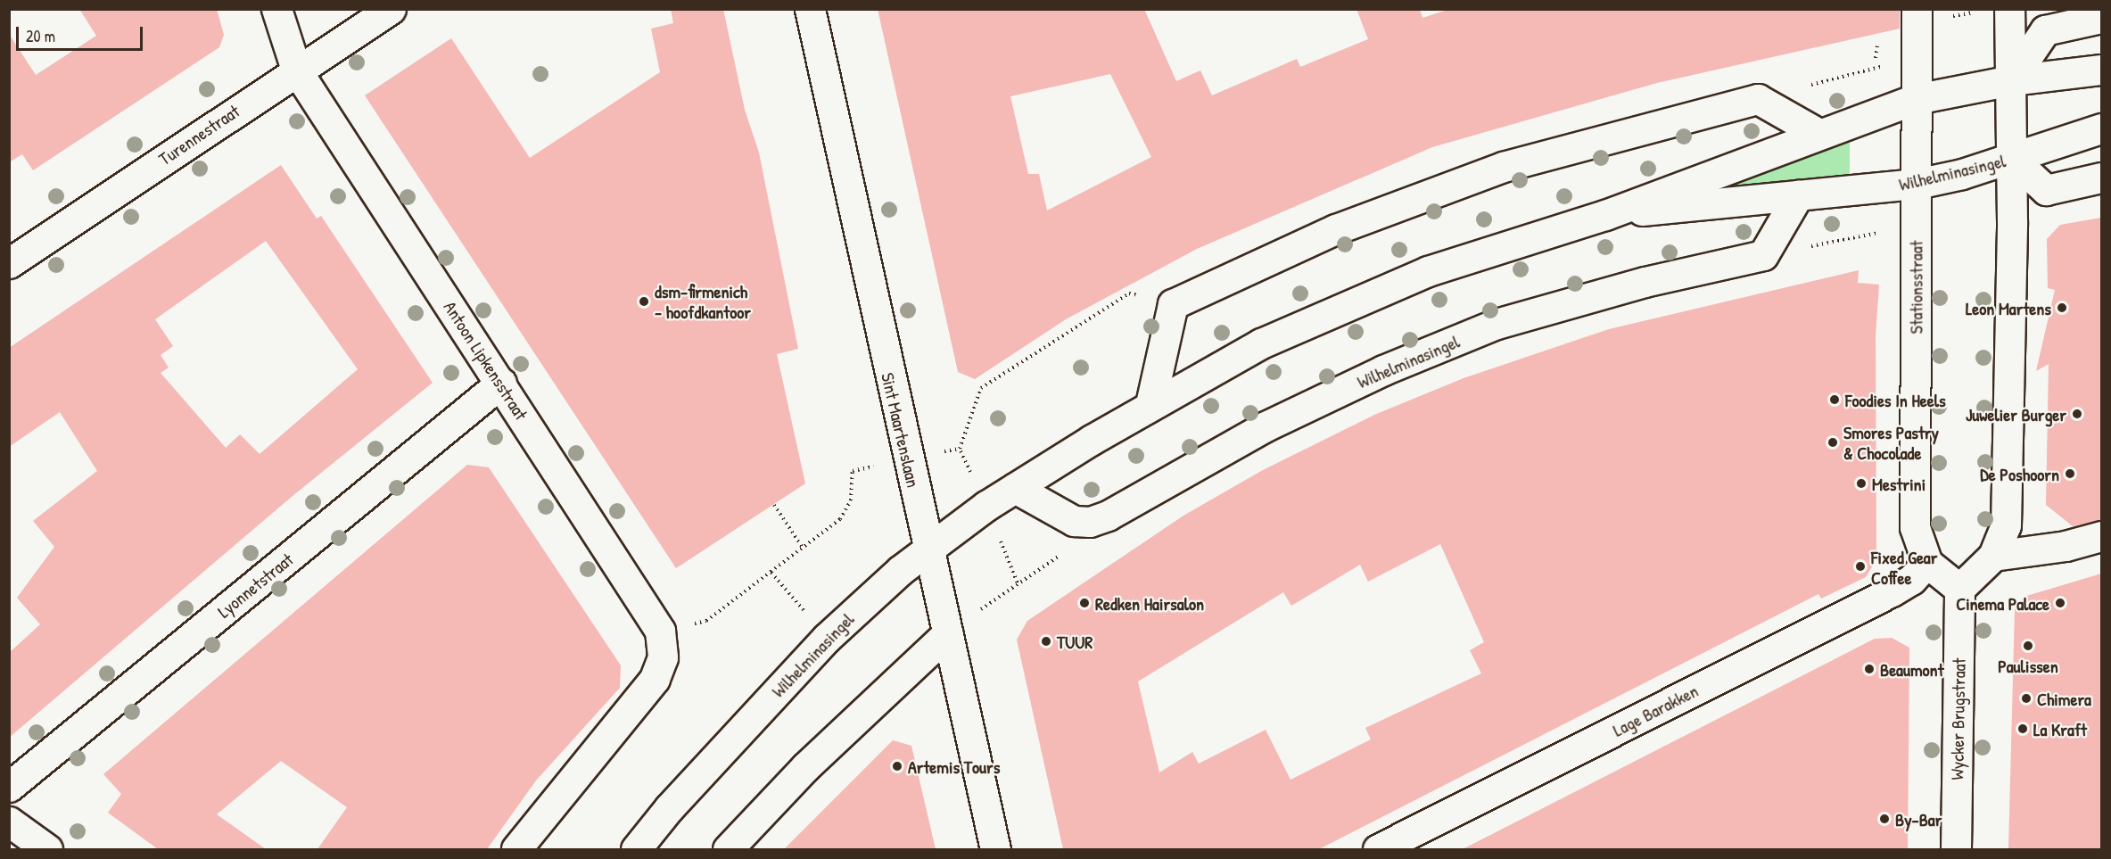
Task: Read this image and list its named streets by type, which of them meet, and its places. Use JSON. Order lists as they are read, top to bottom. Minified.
{"streets":{"street":["Turennestraat","Wilhelminasingel","Stationsstraat","Antoon Lipkensstraat","Sint Maartenslaan","Lyonnetstraat","Lage Barakken","Wycker Brugstraat"]},"crossings":[["Turennestraat","Antoon Lipkensstraat"],["Wilhelminasingel","Stationsstraat"],["Wilhelminasingel","Sint Maartenslaan"],["Stationsstraat","Lage Barakken"],["Antoon Lipkensstraat","Lyonnetstraat"]],"places":["dsm-firmenich - hoofdkantoor","Leon Martens","Foodies In Heels","Juwelier Burger","Smores Pastry & Chocolade","De Poshoorn","Mestrini","Fixed Gear Coffee","Redken Hairsalon","Cinema Palace","TUUR","Paulissen","Beaumont","Chimera","La Kraft","Artemis Tours","By-Bar"],"scale_bar":"20 m"}
